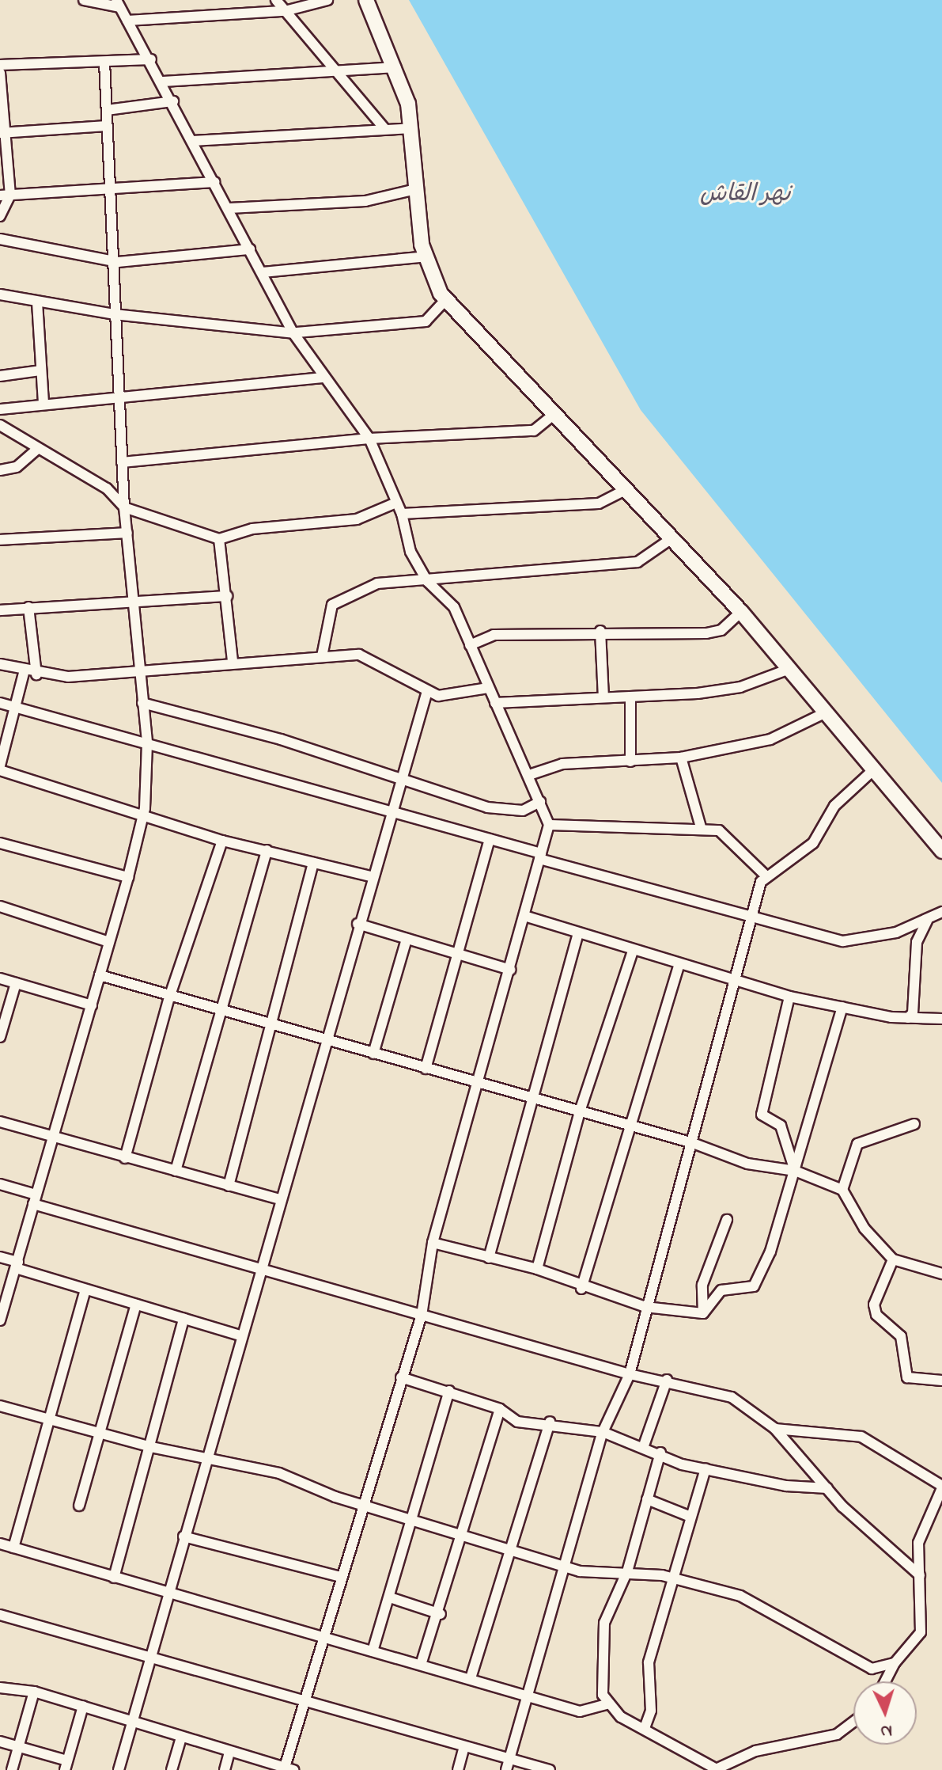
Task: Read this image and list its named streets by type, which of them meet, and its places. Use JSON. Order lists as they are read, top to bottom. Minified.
{"water":["نهر القاش"],"north":"bottom"}
